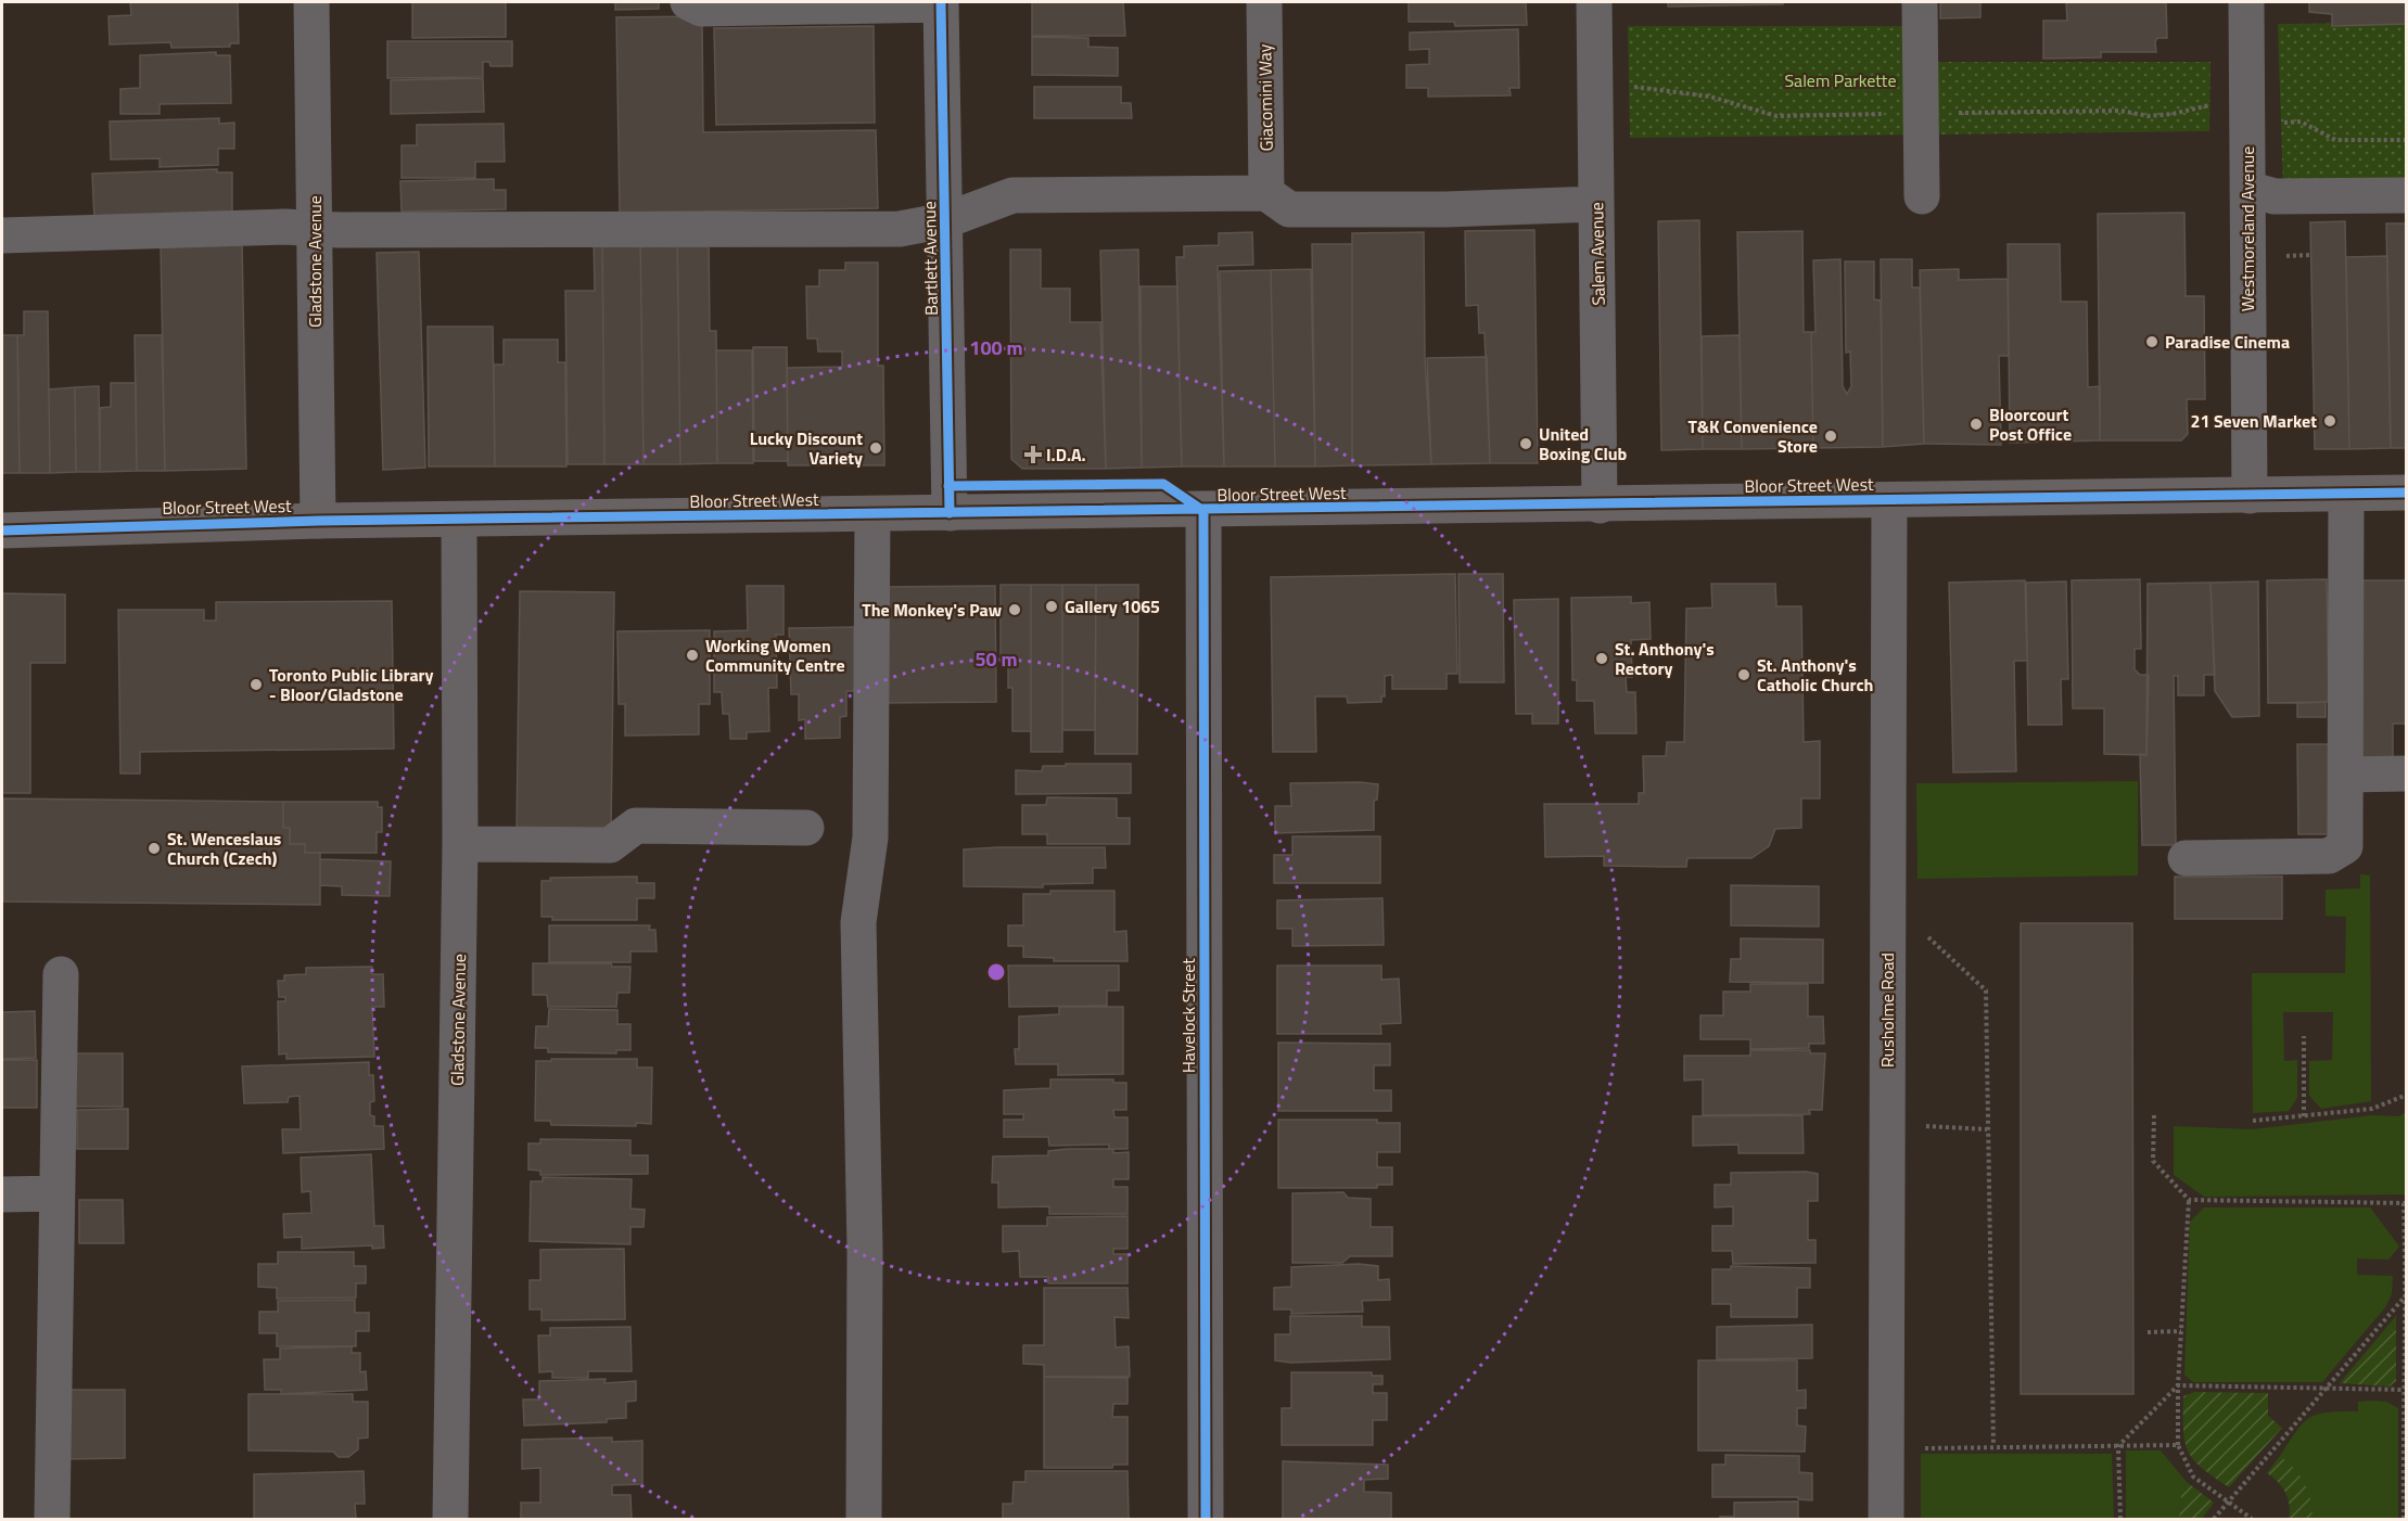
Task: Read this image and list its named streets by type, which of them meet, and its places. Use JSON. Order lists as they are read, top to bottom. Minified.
{"streets":{"main road":["Bloor Street West"],"street":["Giacomini Way","Westmoreland Avenue","Salem Avenue","Bartlett Avenue","Gladstone Avenue","Rusholme Road","Havelock Street"]},"crossings":[["Westmoreland Avenue","Bloor Street West"],["Salem Avenue","Bloor Street West"],["Bartlett Avenue","Bloor Street West"],["Gladstone Avenue","Bloor Street West"],["Bloor Street West","Rusholme Road"],["Bloor Street West","Havelock Street"]],"parks":["Salem Parkette"],"places":{"other":["Paradise Cinema","21 Seven Market","Bloorcourt Post Office","T&K Convenience Store","United Boxing Club","Lucky Discount Variety","Gallery 1065","The Monkey's Paw","Working Women Community Centre","St. Anthony's Rectory","St. Anthony's Catholic Church","Toronto Public Library - Bloor/Gladstone","St. Wenceslaus Church (Czech)"],"health":["I.D.A."]},"rings":["100 m","50 m"]}
